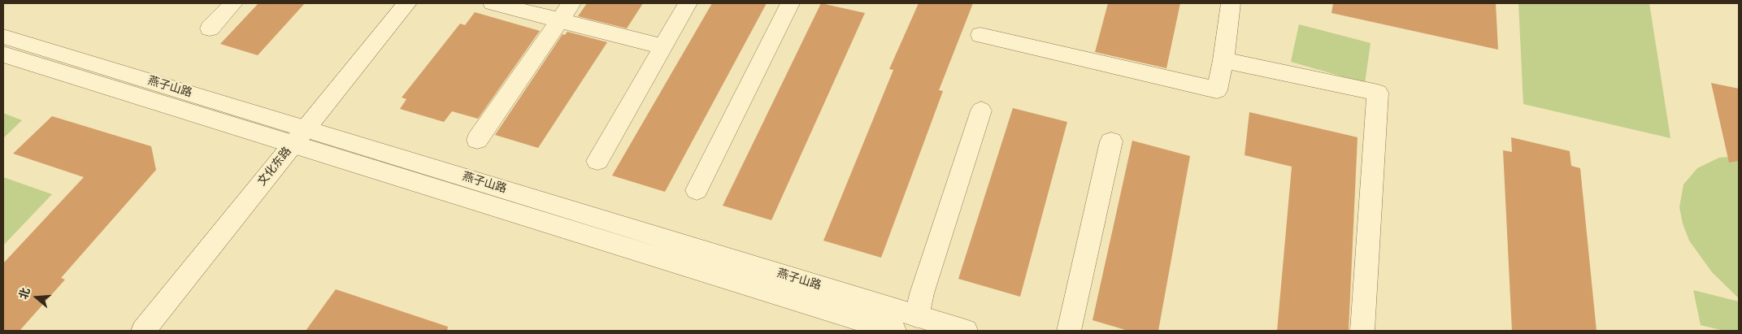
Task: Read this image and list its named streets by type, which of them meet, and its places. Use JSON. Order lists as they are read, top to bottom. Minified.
{"streets":{"street":["燕子山路","文化东路"]},"crossings":[["燕子山路","文化东路"]],"north":"left"}
